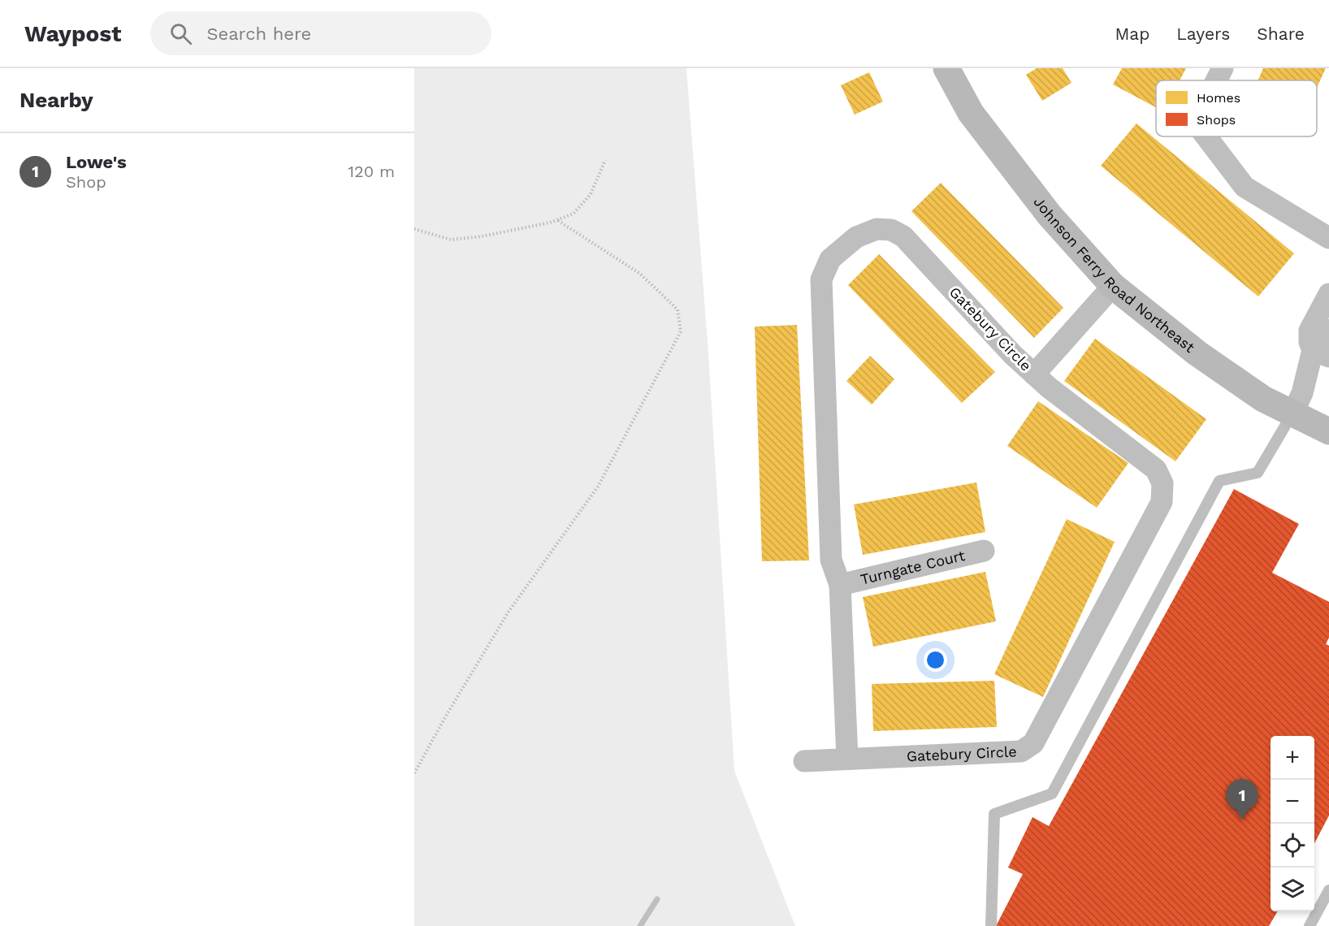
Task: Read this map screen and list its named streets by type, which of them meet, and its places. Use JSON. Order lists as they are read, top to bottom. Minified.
{"streets":{"main road":["Johnson Ferry Road Northeast"],"street":["Gatebury Circle","Turngate Court"]},"crossings":[["Gatebury Circle","Turngate Court"]],"legend":["Homes","Shops"],"page":{"header":"Waypost","search":"Search here","nav":["Map","Layers","Share"],"heading":"Nearby","list":[{"mark":"1","name":"Lowe's","note":"Shop","value":"120 m"}],"map_buttons":["+","−"],"pins":"1"}}
